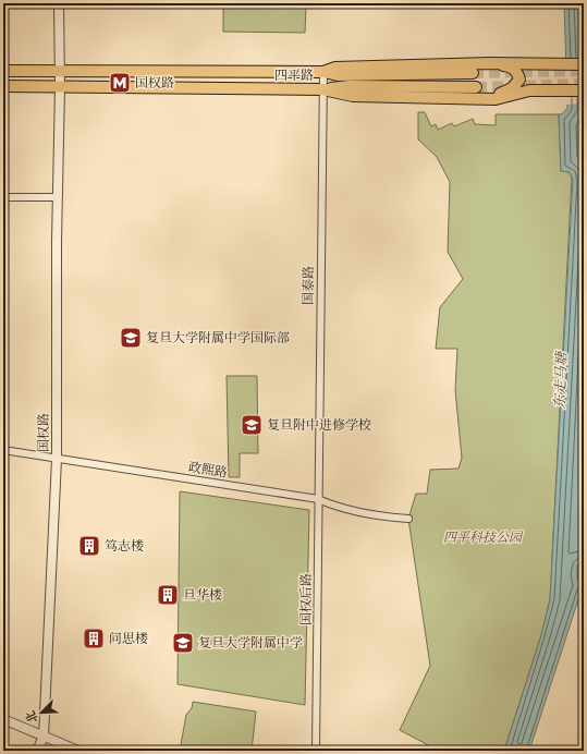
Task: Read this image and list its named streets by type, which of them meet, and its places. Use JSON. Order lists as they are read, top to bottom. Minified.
{"streets":{"main road":["四平路"],"street":["国泰路","国权路","政熙路","国权后路"]},"crossings":[["四平路","国泰路"],["四平路","国权路"],["国泰路","政熙路"],["国泰路","国权后路"],["国权路","政熙路"],["政熙路","国权后路"]],"water":["东走马塘"],"parks":["四平科技公园"],"places":{"metro station":["国权路"],"school or university":["复旦大学附属中学国际部","复旦附中进修学校","复旦大学附属中学"],"building":["笃志楼","旦华楼","问思楼"]},"north":"bottom left"}
